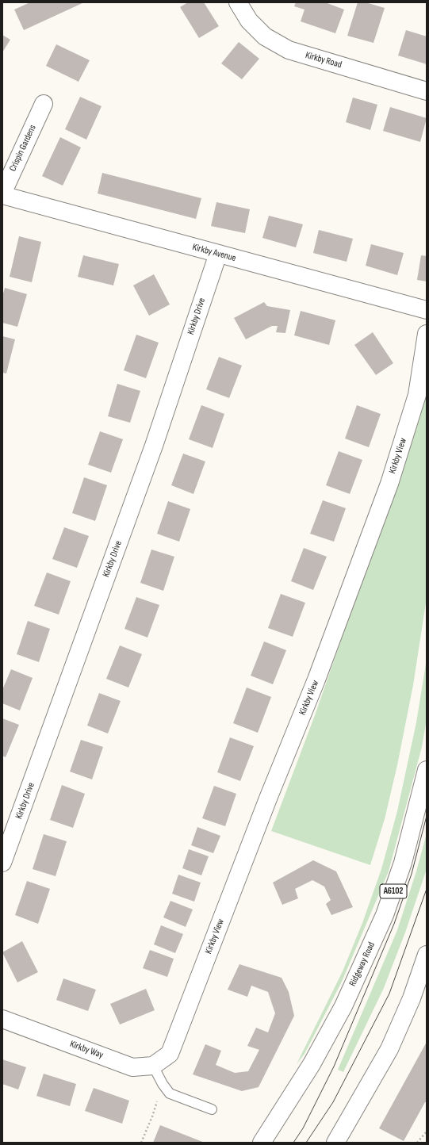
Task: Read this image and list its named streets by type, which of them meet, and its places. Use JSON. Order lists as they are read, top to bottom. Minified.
{"streets":{"main road":["Kirkby Road","Crispin Gardens","Kirkby Avenue","Kirkby Drive","Kirkby View","A6102","Ridgeway Road","Kirkby Way"]},"crossings":[["Crispin Gardens","Kirkby Avenue"],["Kirkby Avenue","Kirkby Drive"],["Kirkby View","Kirkby Way"]]}
